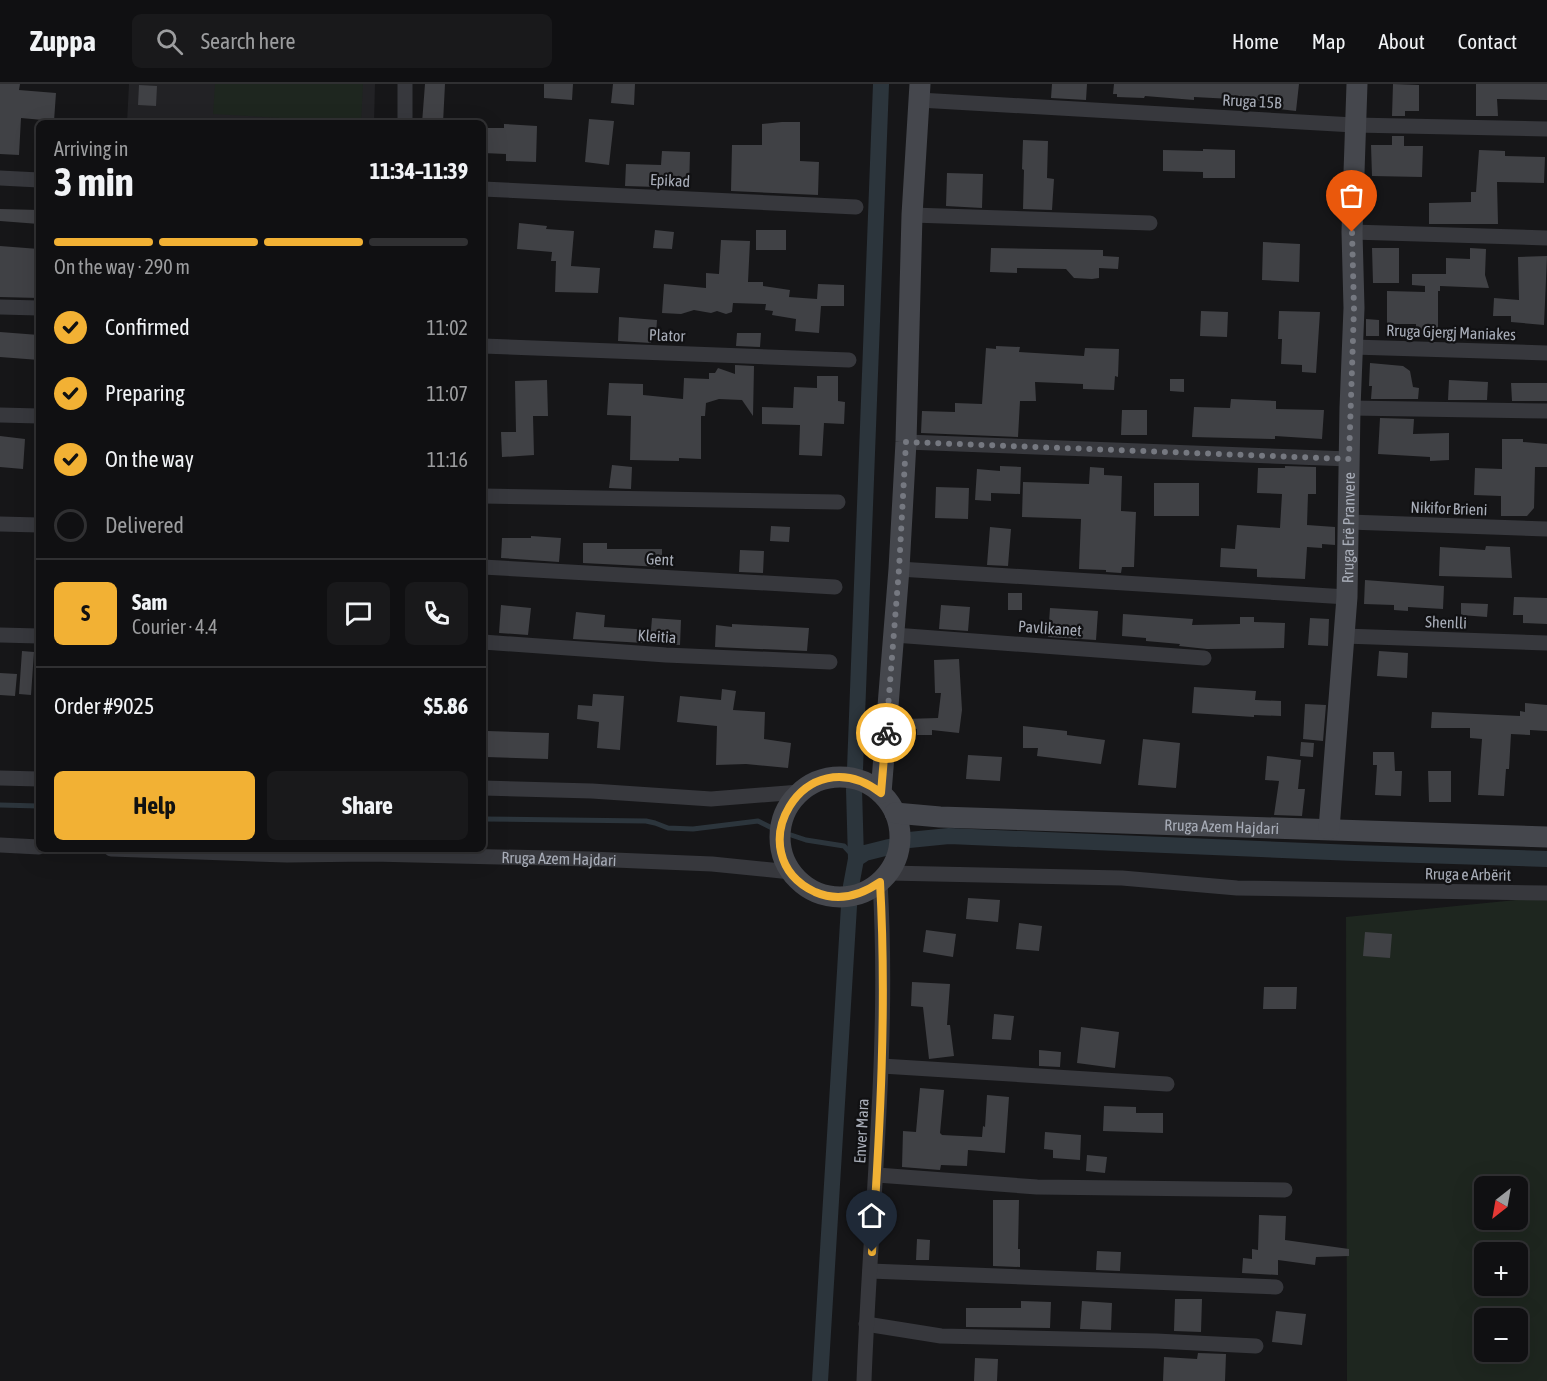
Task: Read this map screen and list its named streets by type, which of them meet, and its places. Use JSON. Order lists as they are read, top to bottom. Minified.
{"streets":{"street":["Rruga 15B","Epikad","Rruga Gjergj Maniakes","Plator","Nikifor Brieni","Rruga Erë Pranvere","Gent","Shenlli","Pavlikanet","Kleitia","Rruga Azem Hajdari","Rruga e Arbërit","Enver Mara"]},"crossings":[["Rruga 15B","Rruga Erë Pranvere"],["Rruga Gjergj Maniakes","Rruga Erë Pranvere"],["Nikifor Brieni","Rruga Erë Pranvere"],["Rruga Erë Pranvere","Shenlli"],["Rruga Erë Pranvere","Rruga Azem Hajdari"],["Rruga Azem Hajdari","Rruga e Arbërit"],["Rruga Azem Hajdari","Enver Mara"],["Rruga e Arbërit","Enver Mara"]],"north":"bottom left","page":{"header":"Zuppa","search":"Search here","nav":["Home","Map","About","Contact"],"heading":["3 min","Arriving in","11:34–11:39"],"panel":["Sam","Courier · 4.4","Order #9025","$5.86"],"bar":"On the way · 290 m","list":[["Confirmed","11:02"],["Preparing","11:07"],["On the way","11:16"],"Delivered"],"round":"S","buttons":["Help","Share"],"map_buttons":["+","−"]}}
